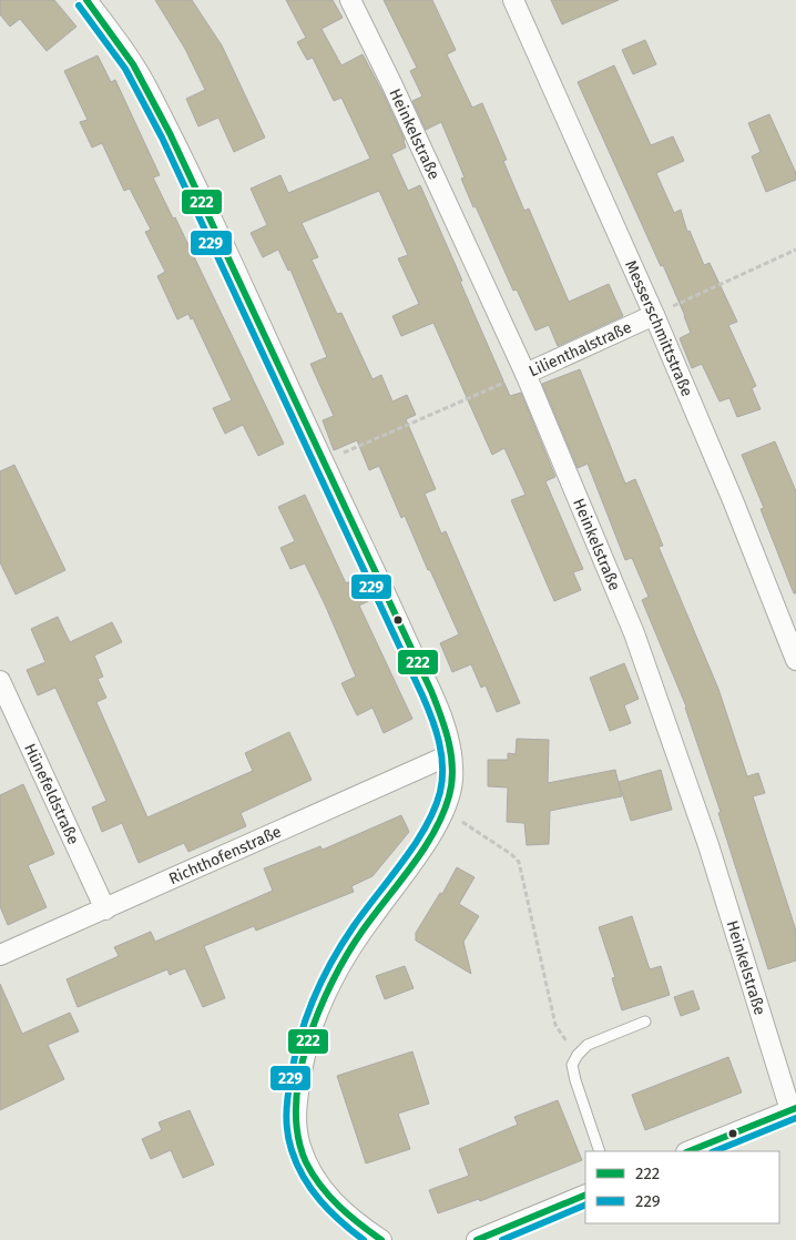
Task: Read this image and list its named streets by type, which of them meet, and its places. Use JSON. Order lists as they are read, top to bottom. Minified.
{"streets":{"street":["Heinkelstraße","Messerschmittstraße","Lilienthalstraße","Hünefeldstraße","Richthofenstraße"]},"crossings":[["Heinkelstraße","Lilienthalstraße"],["Messerschmittstraße","Lilienthalstraße"],["Hünefeldstraße","Richthofenstraße"]],"lines":["transit line 222","transit line 229"],"legend":["222","229"]}
